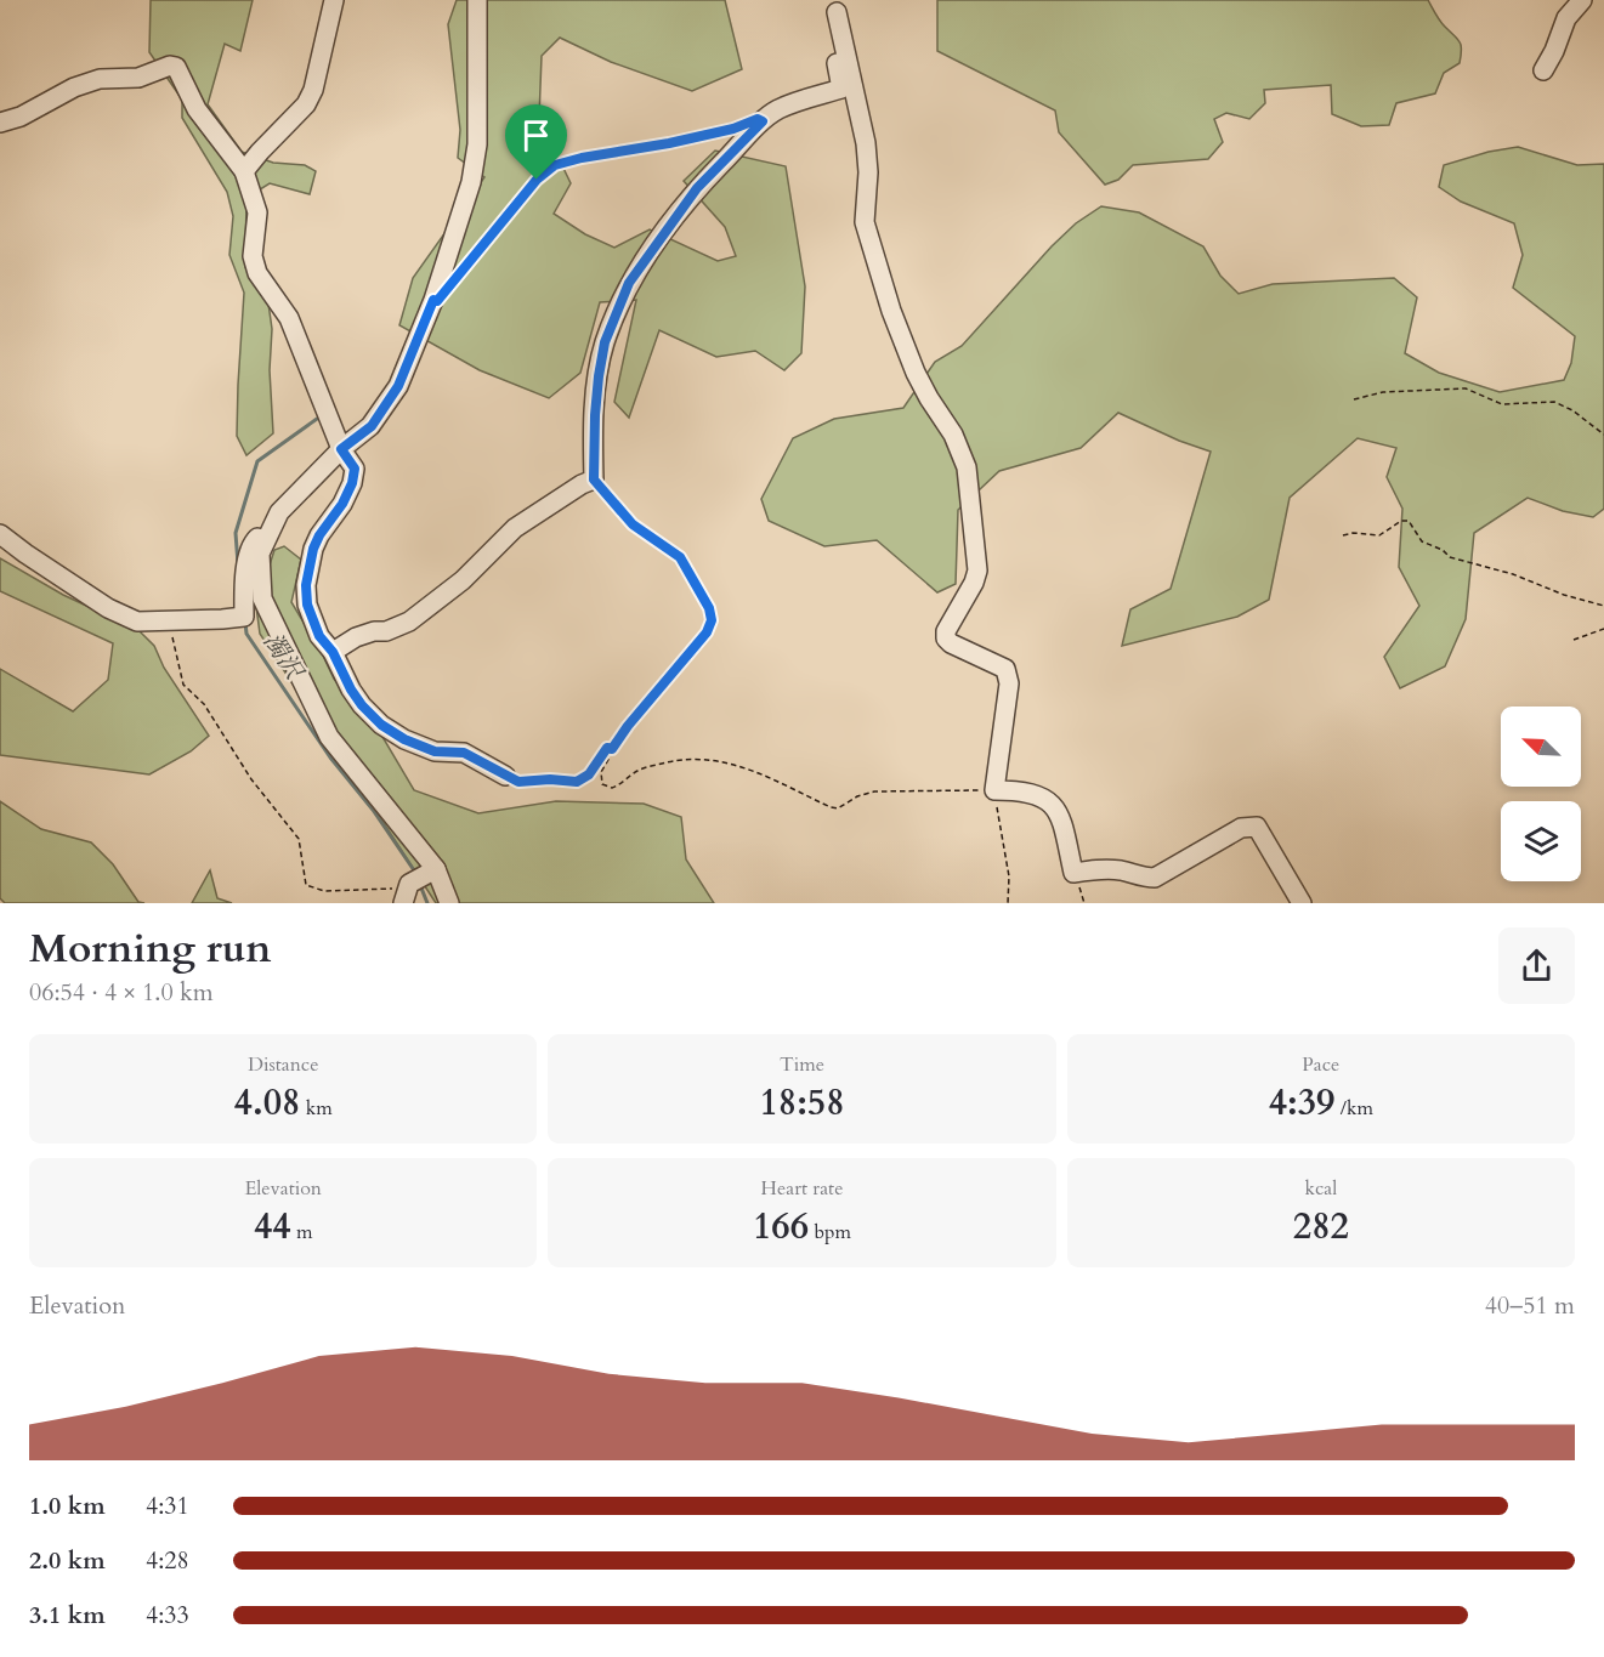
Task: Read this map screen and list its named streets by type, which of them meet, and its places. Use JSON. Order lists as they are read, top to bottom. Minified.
{"water":["濁沢"],"north":"top left","page":{"heading":["Morning run","06:54 · 4 × 1.0 km"],"stats":[["Distance","4.08 km"],["Time","18:58"],["Pace","4:39 /km"],["Elevation","44 m"],["Heart rate","166 bpm"],["kcal","282"]],"chart":["Elevation","40–51 m"],"list":[{"name":"1.0 km","note":"4:31"},{"name":"2.0 km","note":"4:28"},{"name":"3.1 km","note":"4:33"}]}}
